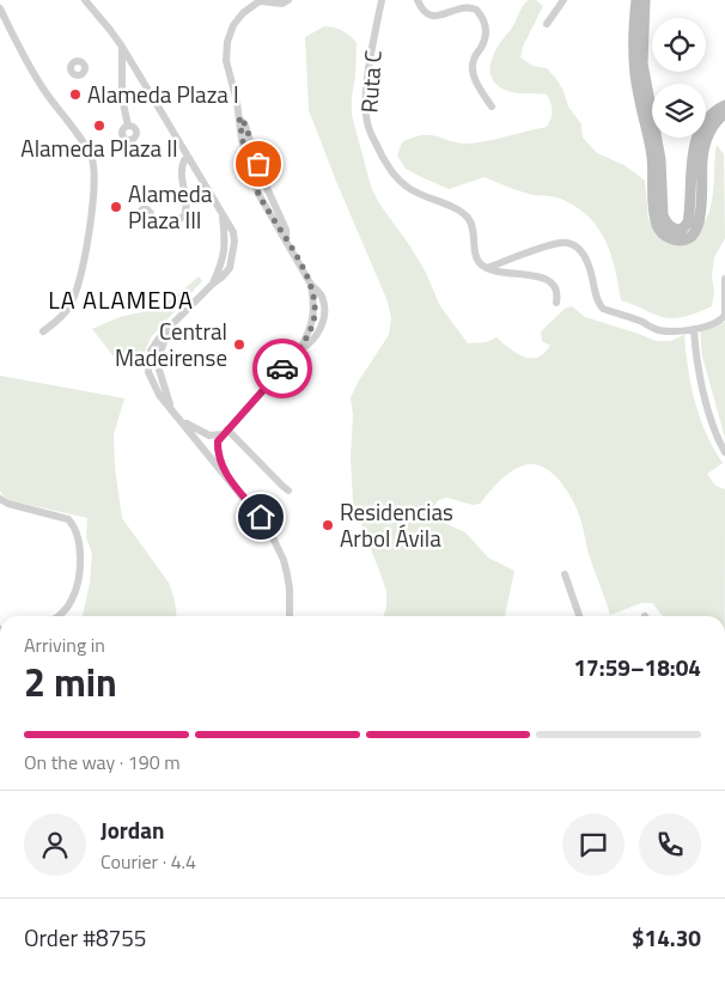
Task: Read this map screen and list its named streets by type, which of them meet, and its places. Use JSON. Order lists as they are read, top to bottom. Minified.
{"streets":{"street":["Ruta C"]},"districts":["LA ALAMEDA"],"places":["Alameda Plaza I","Alameda Plaza II","Alameda Plaza III","Central Madeirense","Residencias Arbol Ávila"],"page":{"heading":["2 min","Arriving in","17:59–18:04"],"panel":["Jordan","Courier · 4.4","Order #8755","$14.30"],"bar":"On the way · 190 m"}}
